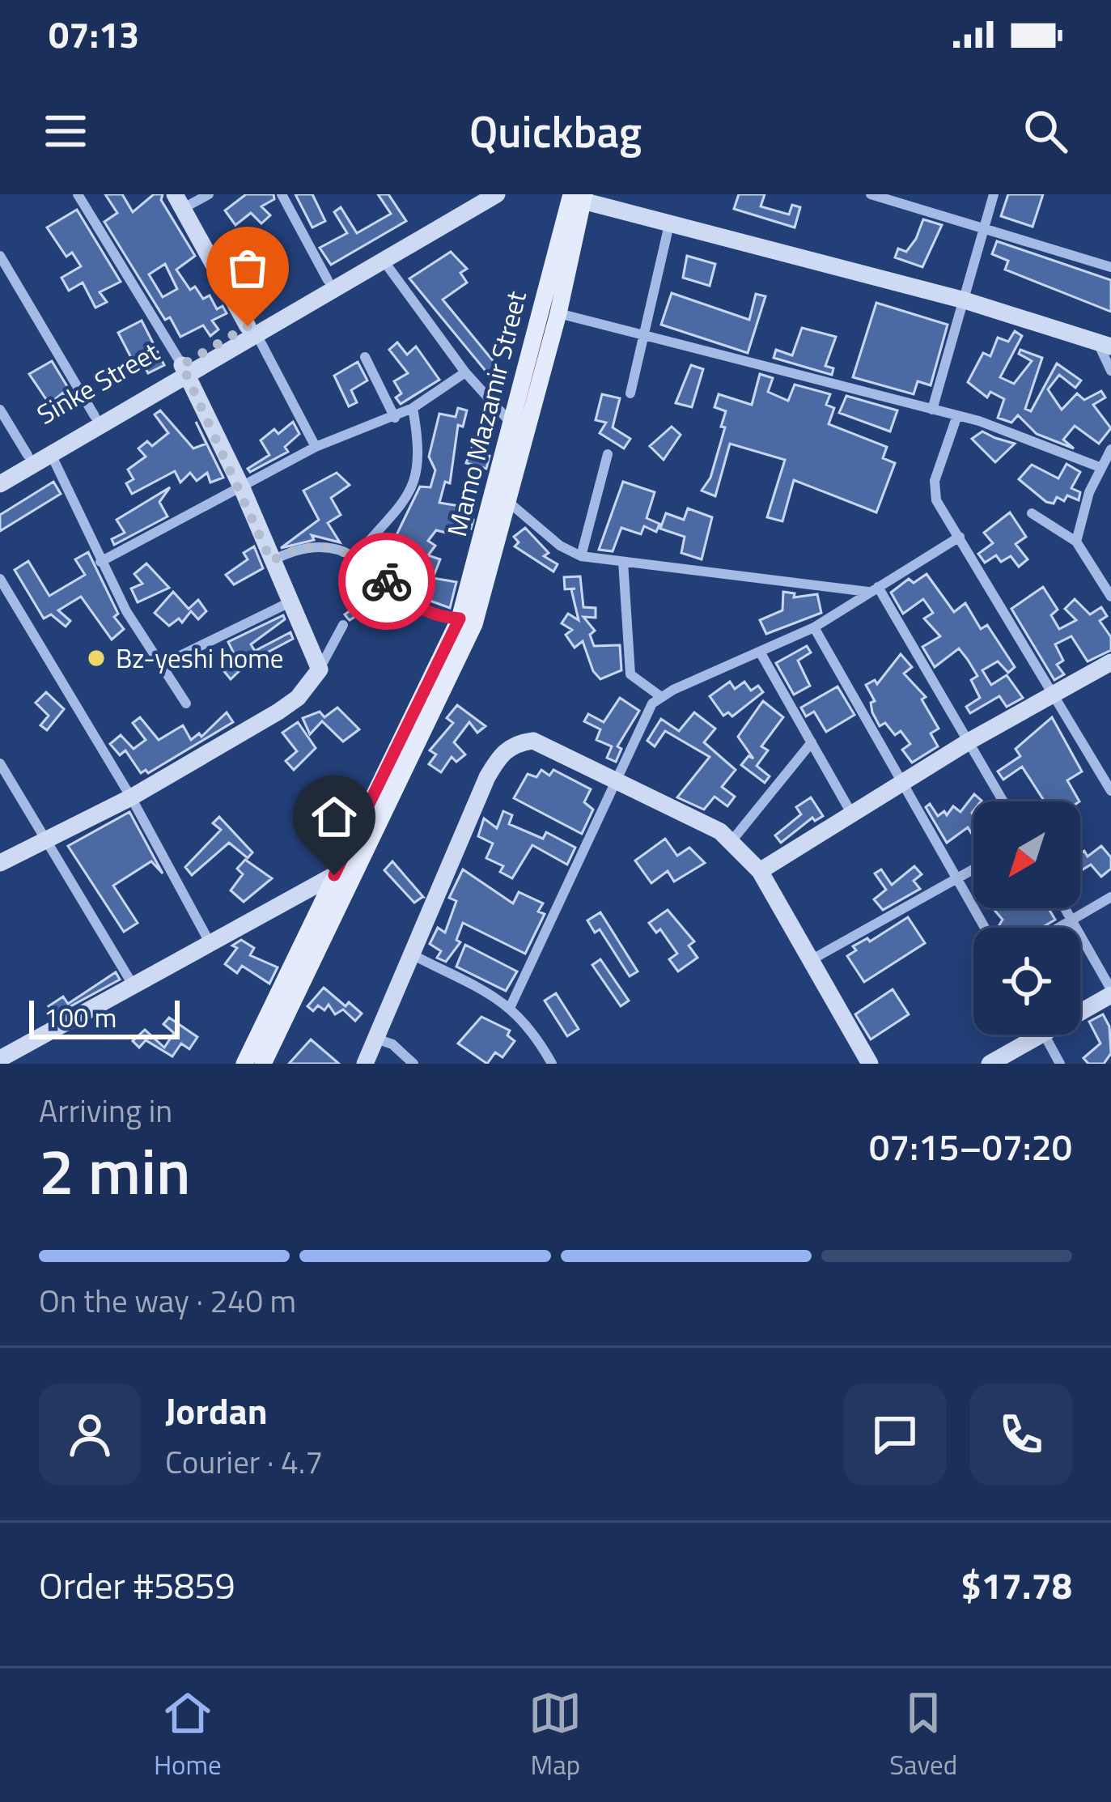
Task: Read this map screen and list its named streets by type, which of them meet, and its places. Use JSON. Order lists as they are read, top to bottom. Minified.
{"streets":{"main road":["Mamo Mazamir Street"],"street":["Sinke Street"]},"places":["Bz-yeshi home"],"scale_bar":"100 m","north":"bottom left","page":{"status":"07:13","header":"Quickbag","scale":"100 m","heading":["2 min","Arriving in","07:15–07:20"],"panel":["Jordan","Courier · 4.7","Order #5859","$17.78"],"bar":"On the way · 240 m","tabs":["Home","Map","Saved"]}}
